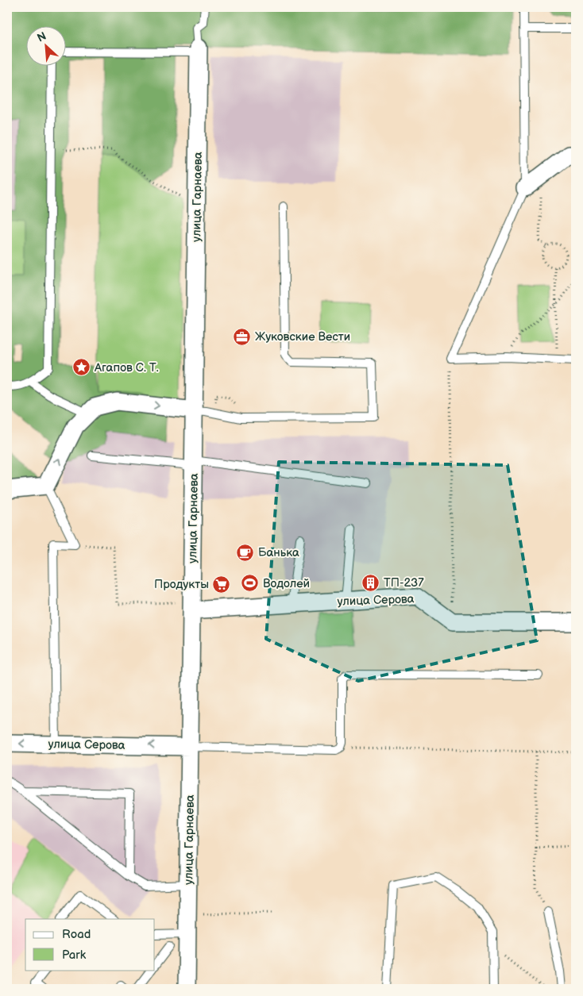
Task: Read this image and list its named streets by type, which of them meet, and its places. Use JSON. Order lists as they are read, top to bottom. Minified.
{"streets":{"street":["улица Гарнаева","улица Серова"]},"crossings":[["улица Гарнаева","улица Серова"]],"one_way":["улица Серова"],"places":{"office":["Жуковские Вести"],"place":["Агапов С. Т."],"cafe":["Банька"],"building":["ТП-237"],"sports":["Водолей"],"supermarket":["Продукты"]},"legend":["Road","Park"],"north":"top left"}
